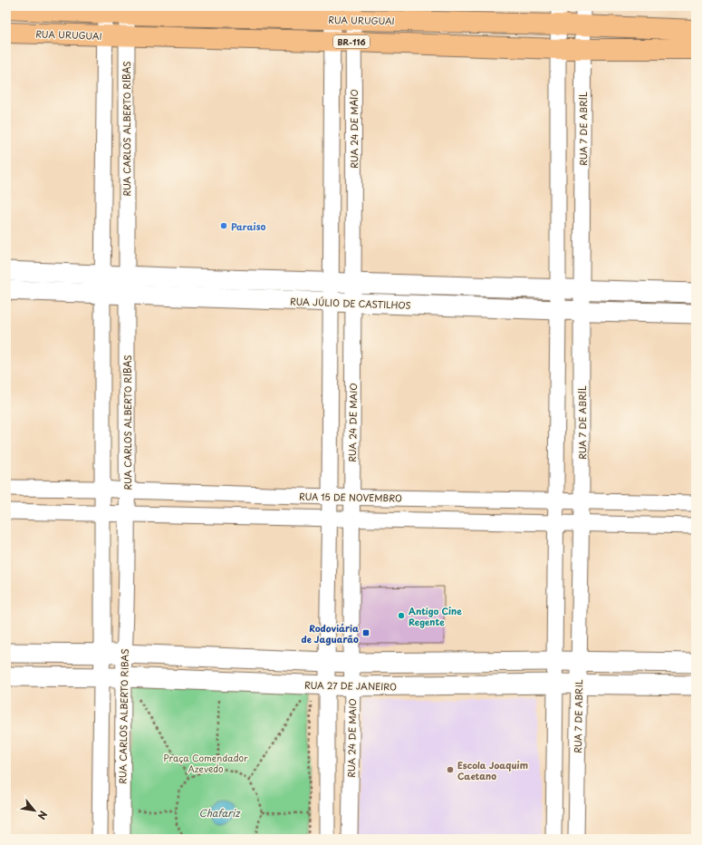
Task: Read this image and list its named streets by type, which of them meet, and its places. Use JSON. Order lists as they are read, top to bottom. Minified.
{"streets":{"highway":["RUA URUGUAI","BR-116"],"street":["RUA CARLOS ALBERTO RIBAS","RUA 24 DE MAIO","RUA 7 DE ABRIL","RUA JÚLIO DE CASTILHOS","RUA 15 DE NOVEMBRO","RUA 27 DE JANEIRO"]},"crossings":[["RUA URUGUAI","RUA CARLOS ALBERTO RIBAS"],["RUA URUGUAI","RUA 24 DE MAIO"],["RUA URUGUAI","RUA 7 DE ABRIL"],["RUA CARLOS ALBERTO RIBAS","RUA JÚLIO DE CASTILHOS"],["RUA CARLOS ALBERTO RIBAS","RUA 15 DE NOVEMBRO"],["RUA CARLOS ALBERTO RIBAS","RUA 27 DE JANEIRO"],["RUA 24 DE MAIO","RUA JÚLIO DE CASTILHOS"],["RUA 24 DE MAIO","RUA 15 DE NOVEMBRO"],["RUA 24 DE MAIO","RUA 27 DE JANEIRO"],["RUA 7 DE ABRIL","RUA JÚLIO DE CASTILHOS"],["RUA 7 DE ABRIL","RUA 15 DE NOVEMBRO"],["RUA 7 DE ABRIL","RUA 27 DE JANEIRO"]],"water":["Chafariz"],"parks":["Praça Comendador Azevedo"],"places":{"other":["Paraiso","Antigo Cine Regente","Escola Joaquim Caetano"],"transit":["Rodoviária de Jaguarão"]},"north":"bottom right"}
